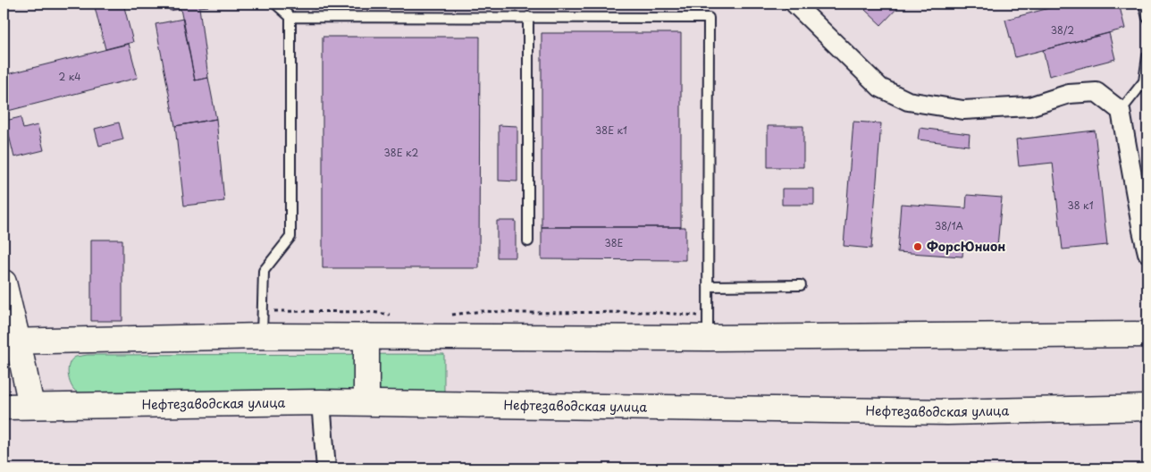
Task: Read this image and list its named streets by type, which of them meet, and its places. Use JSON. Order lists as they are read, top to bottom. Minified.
{"streets":{"main road":["Нефтезаводская улица"]},"places":["ФорсЮнион"],"house_numbers":["38/2","2 к4","38Е к1","38Е к2","38 к1","38/1А","38Е"]}
